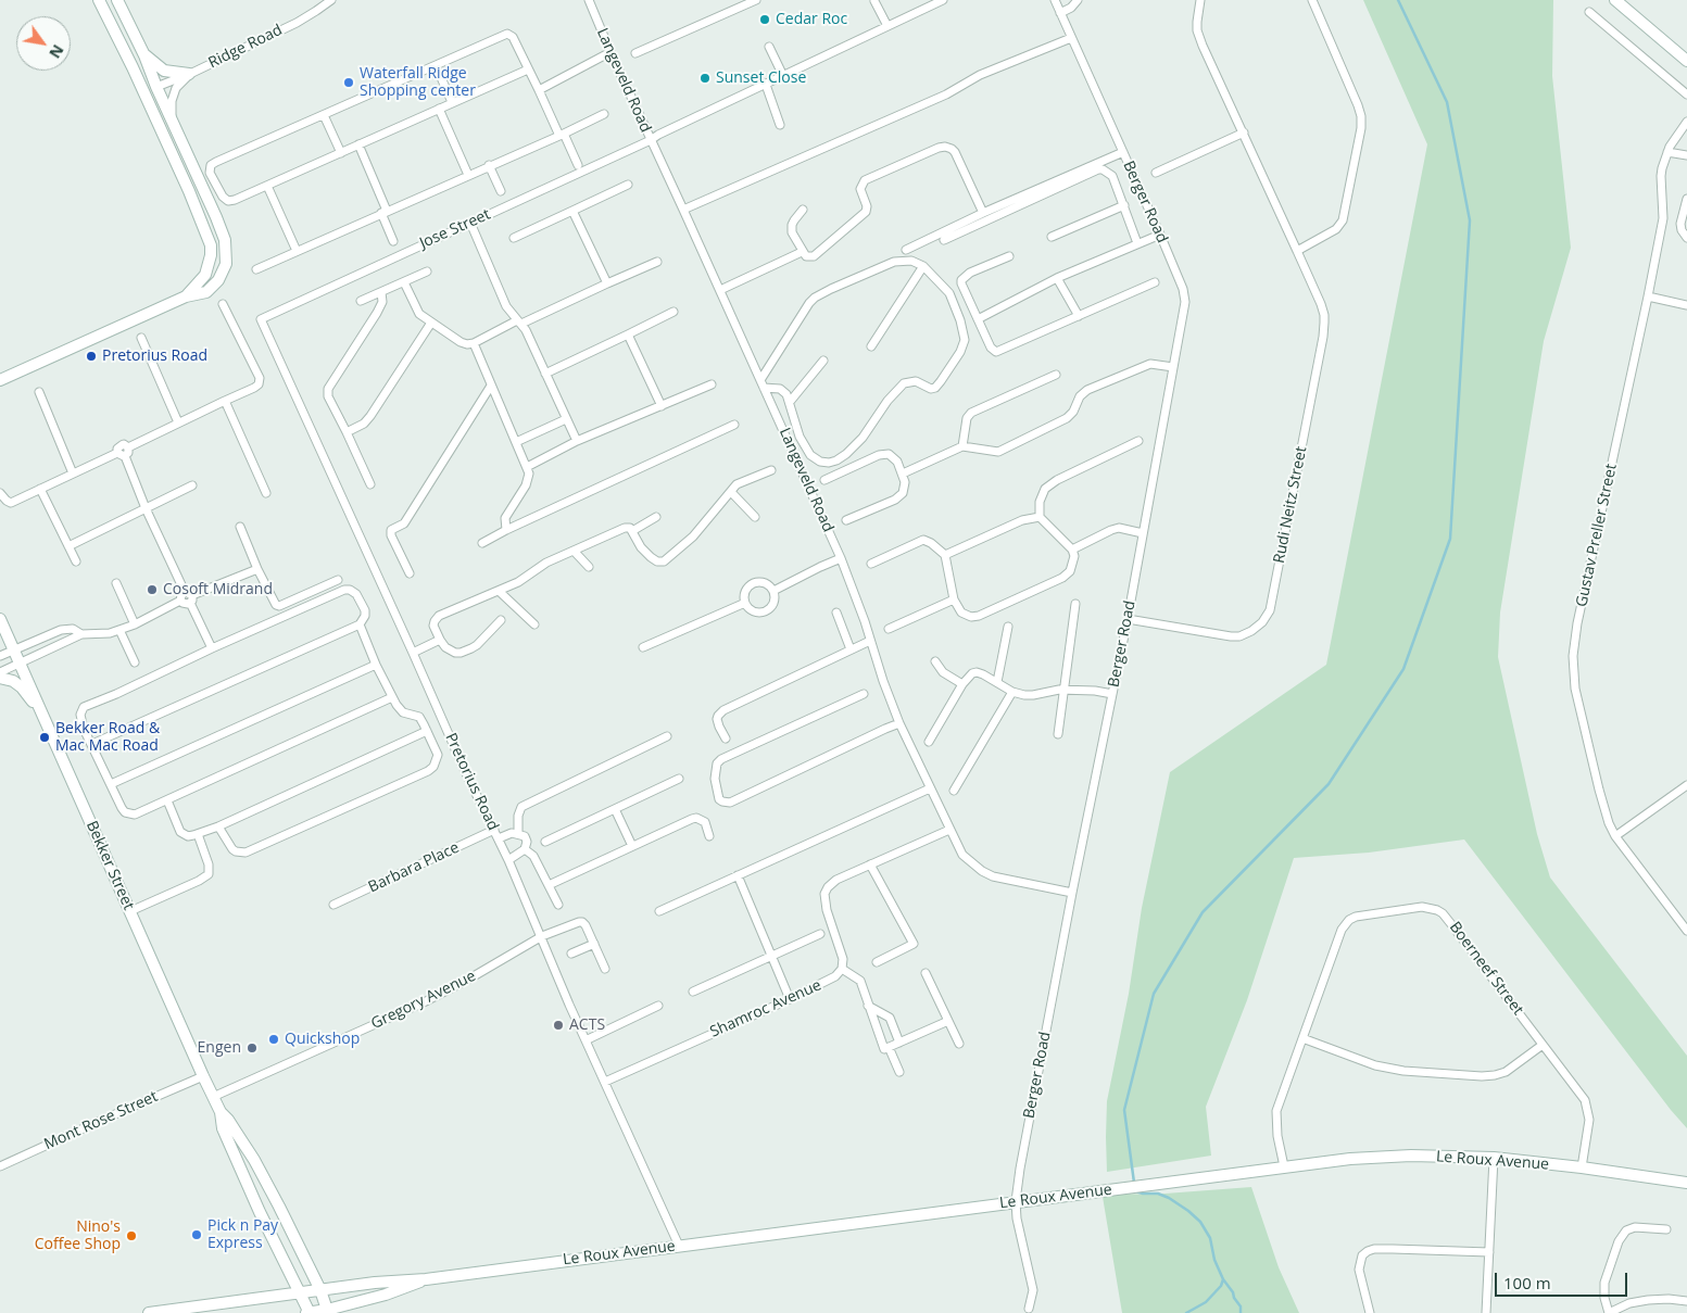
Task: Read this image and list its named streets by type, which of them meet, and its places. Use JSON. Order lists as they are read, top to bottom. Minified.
{"streets":{"street":["Ridge Road","Langeveld Road","Berger Road","Jose Street","Rudi Neitz Street","Gustav Preller Street","Pretorius Road","Bekker Street","Barbara Place","Boerneef Street","Gregory Avenue","Shamroc Avenue","Mont Rose Street","Le Roux Avenue"]},"crossings":[["Langeveld Road","Berger Road"],["Langeveld Road","Jose Street"],["Berger Road","Rudi Neitz Street"],["Berger Road","Le Roux Avenue"],["Jose Street","Pretorius Road"],["Pretorius Road","Barbara Place"],["Pretorius Road","Gregory Avenue"],["Pretorius Road","Shamroc Avenue"],["Pretorius Road","Le Roux Avenue"],["Bekker Street","Gregory Avenue"],["Bekker Street","Mont Rose Street"],["Bekker Street","Le Roux Avenue"],["Boerneef Street","Le Roux Avenue"]],"places":["Cedar Roc","Sunset Close","Waterfall Ridge Shopping center","Pretorius Road","Cosoft Midrand","Bekker Road & Mac Mac Road","ACTS","Quickshop","Engen","Pick n Pay Express","Nino's Coffee Shop"],"scale_bar":"100 m","north":"bottom right"}
